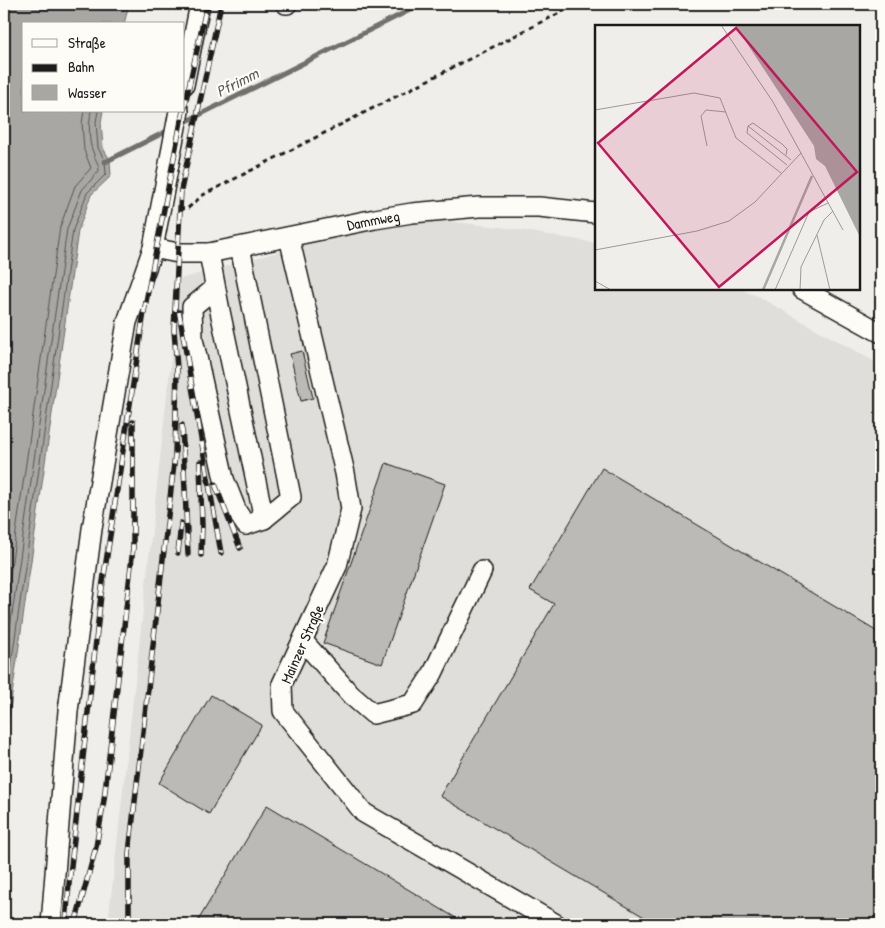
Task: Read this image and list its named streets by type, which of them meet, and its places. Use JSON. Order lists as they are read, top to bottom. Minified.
{"streets":{"street":["Dammweg","Mainzer Straße"]},"crossings":[["Dammweg","Mainzer Straße"]],"water":["Pfrimm"],"legend":["Straße","Bahn","Wasser"]}
